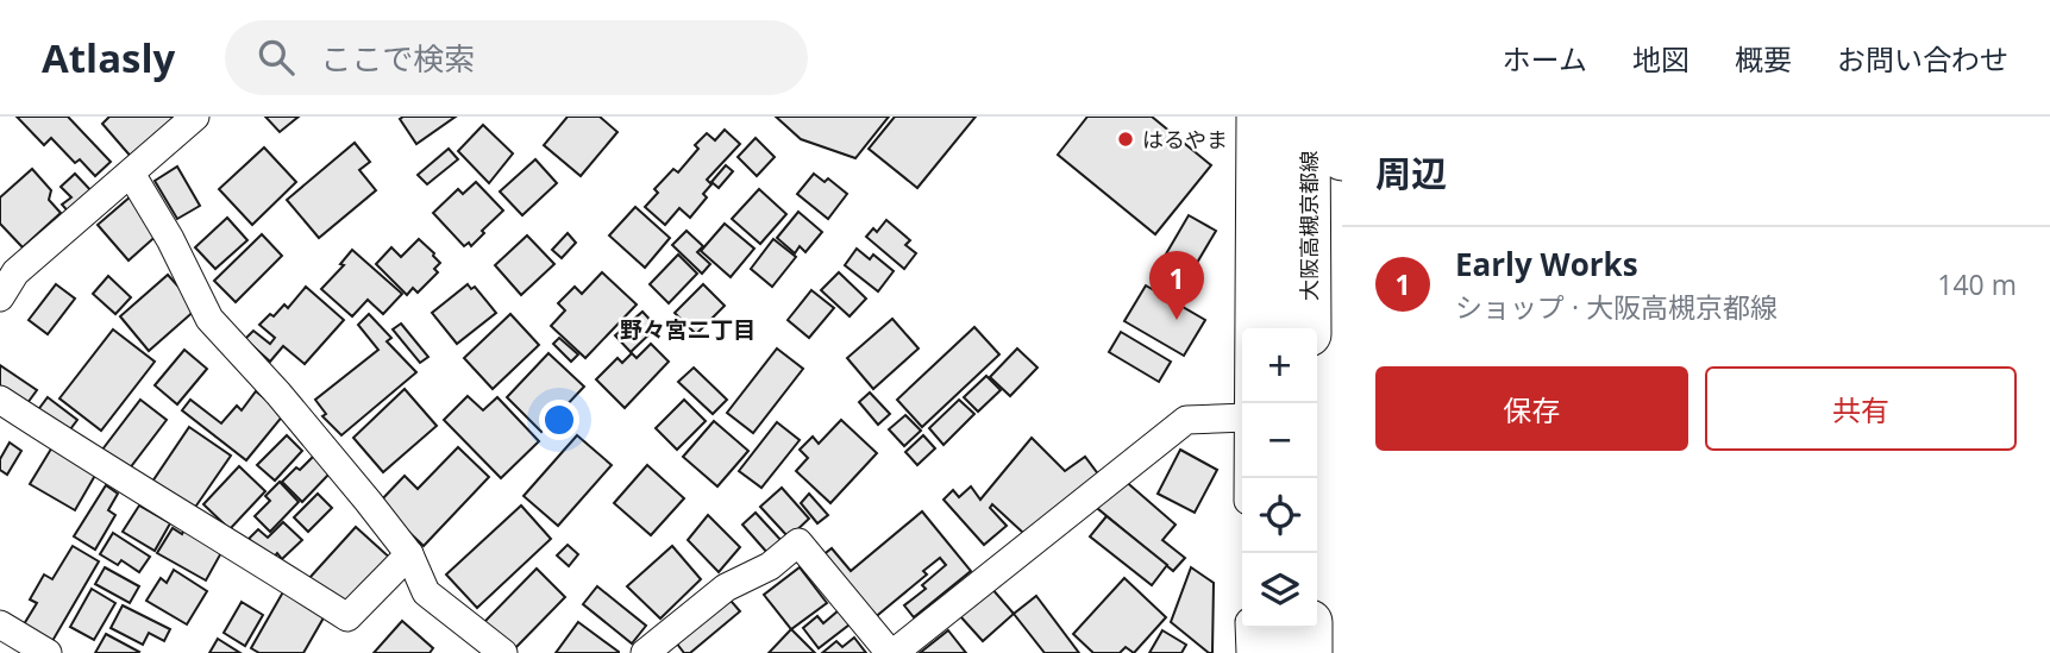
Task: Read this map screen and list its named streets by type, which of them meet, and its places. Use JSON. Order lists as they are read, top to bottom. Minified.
{"streets":{"main road":["大阪高槻京都線"]},"districts":["野々宮二丁目"],"places":["はるやま"],"page":{"header":"Atlasly","search":"ここで検索","nav":["ホーム","地図","概要","お問い合わせ"],"heading":"周辺","list":[{"mark":"1","name":"Early Works","note":"ショップ · 大阪高槻京都線","value":"140 m"}],"pins":"1","map_buttons":["+","−"],"buttons":["保存","共有"]}}
